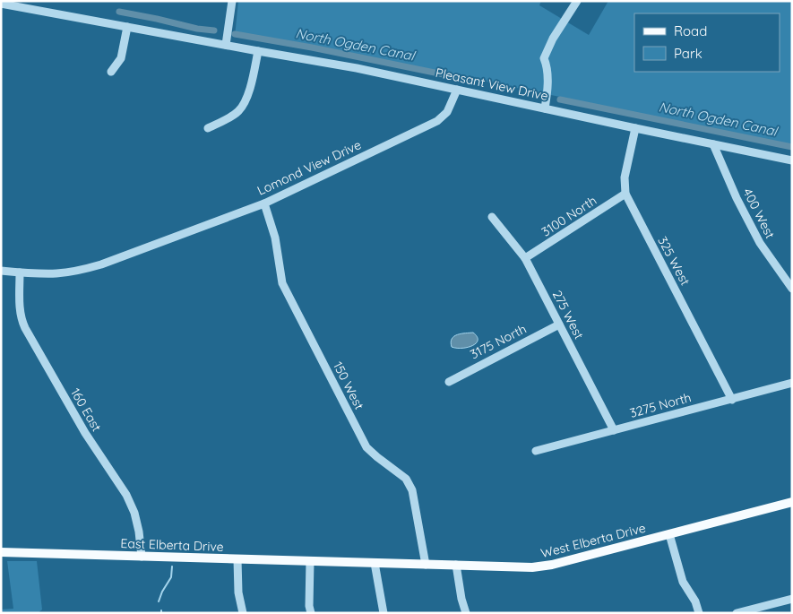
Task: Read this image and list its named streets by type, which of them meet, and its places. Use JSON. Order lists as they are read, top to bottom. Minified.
{"streets":{"main road":["West Elberta Drive","East Elberta Drive"],"street":["Pleasant View Drive","Lomond View Drive","400 West","3100 North","325 West","275 West","3175 North","150 West","3275 North","160 East"]},"crossings":[["Pleasant View Drive","Lomond View Drive"],["Pleasant View Drive","400 West"],["Pleasant View Drive","325 West"],["Lomond View Drive","150 West"],["Lomond View Drive","160 East"],["3100 North","325 West"],["3100 North","275 West"],["325 West","3275 North"],["275 West","3175 North"],["275 West","3275 North"],["150 West","West Elberta Drive"],["160 East","East Elberta Drive"],["West Elberta Drive","East Elberta Drive"]],"water":["North Ogden Canal"],"legend":["Road","Park"]}
